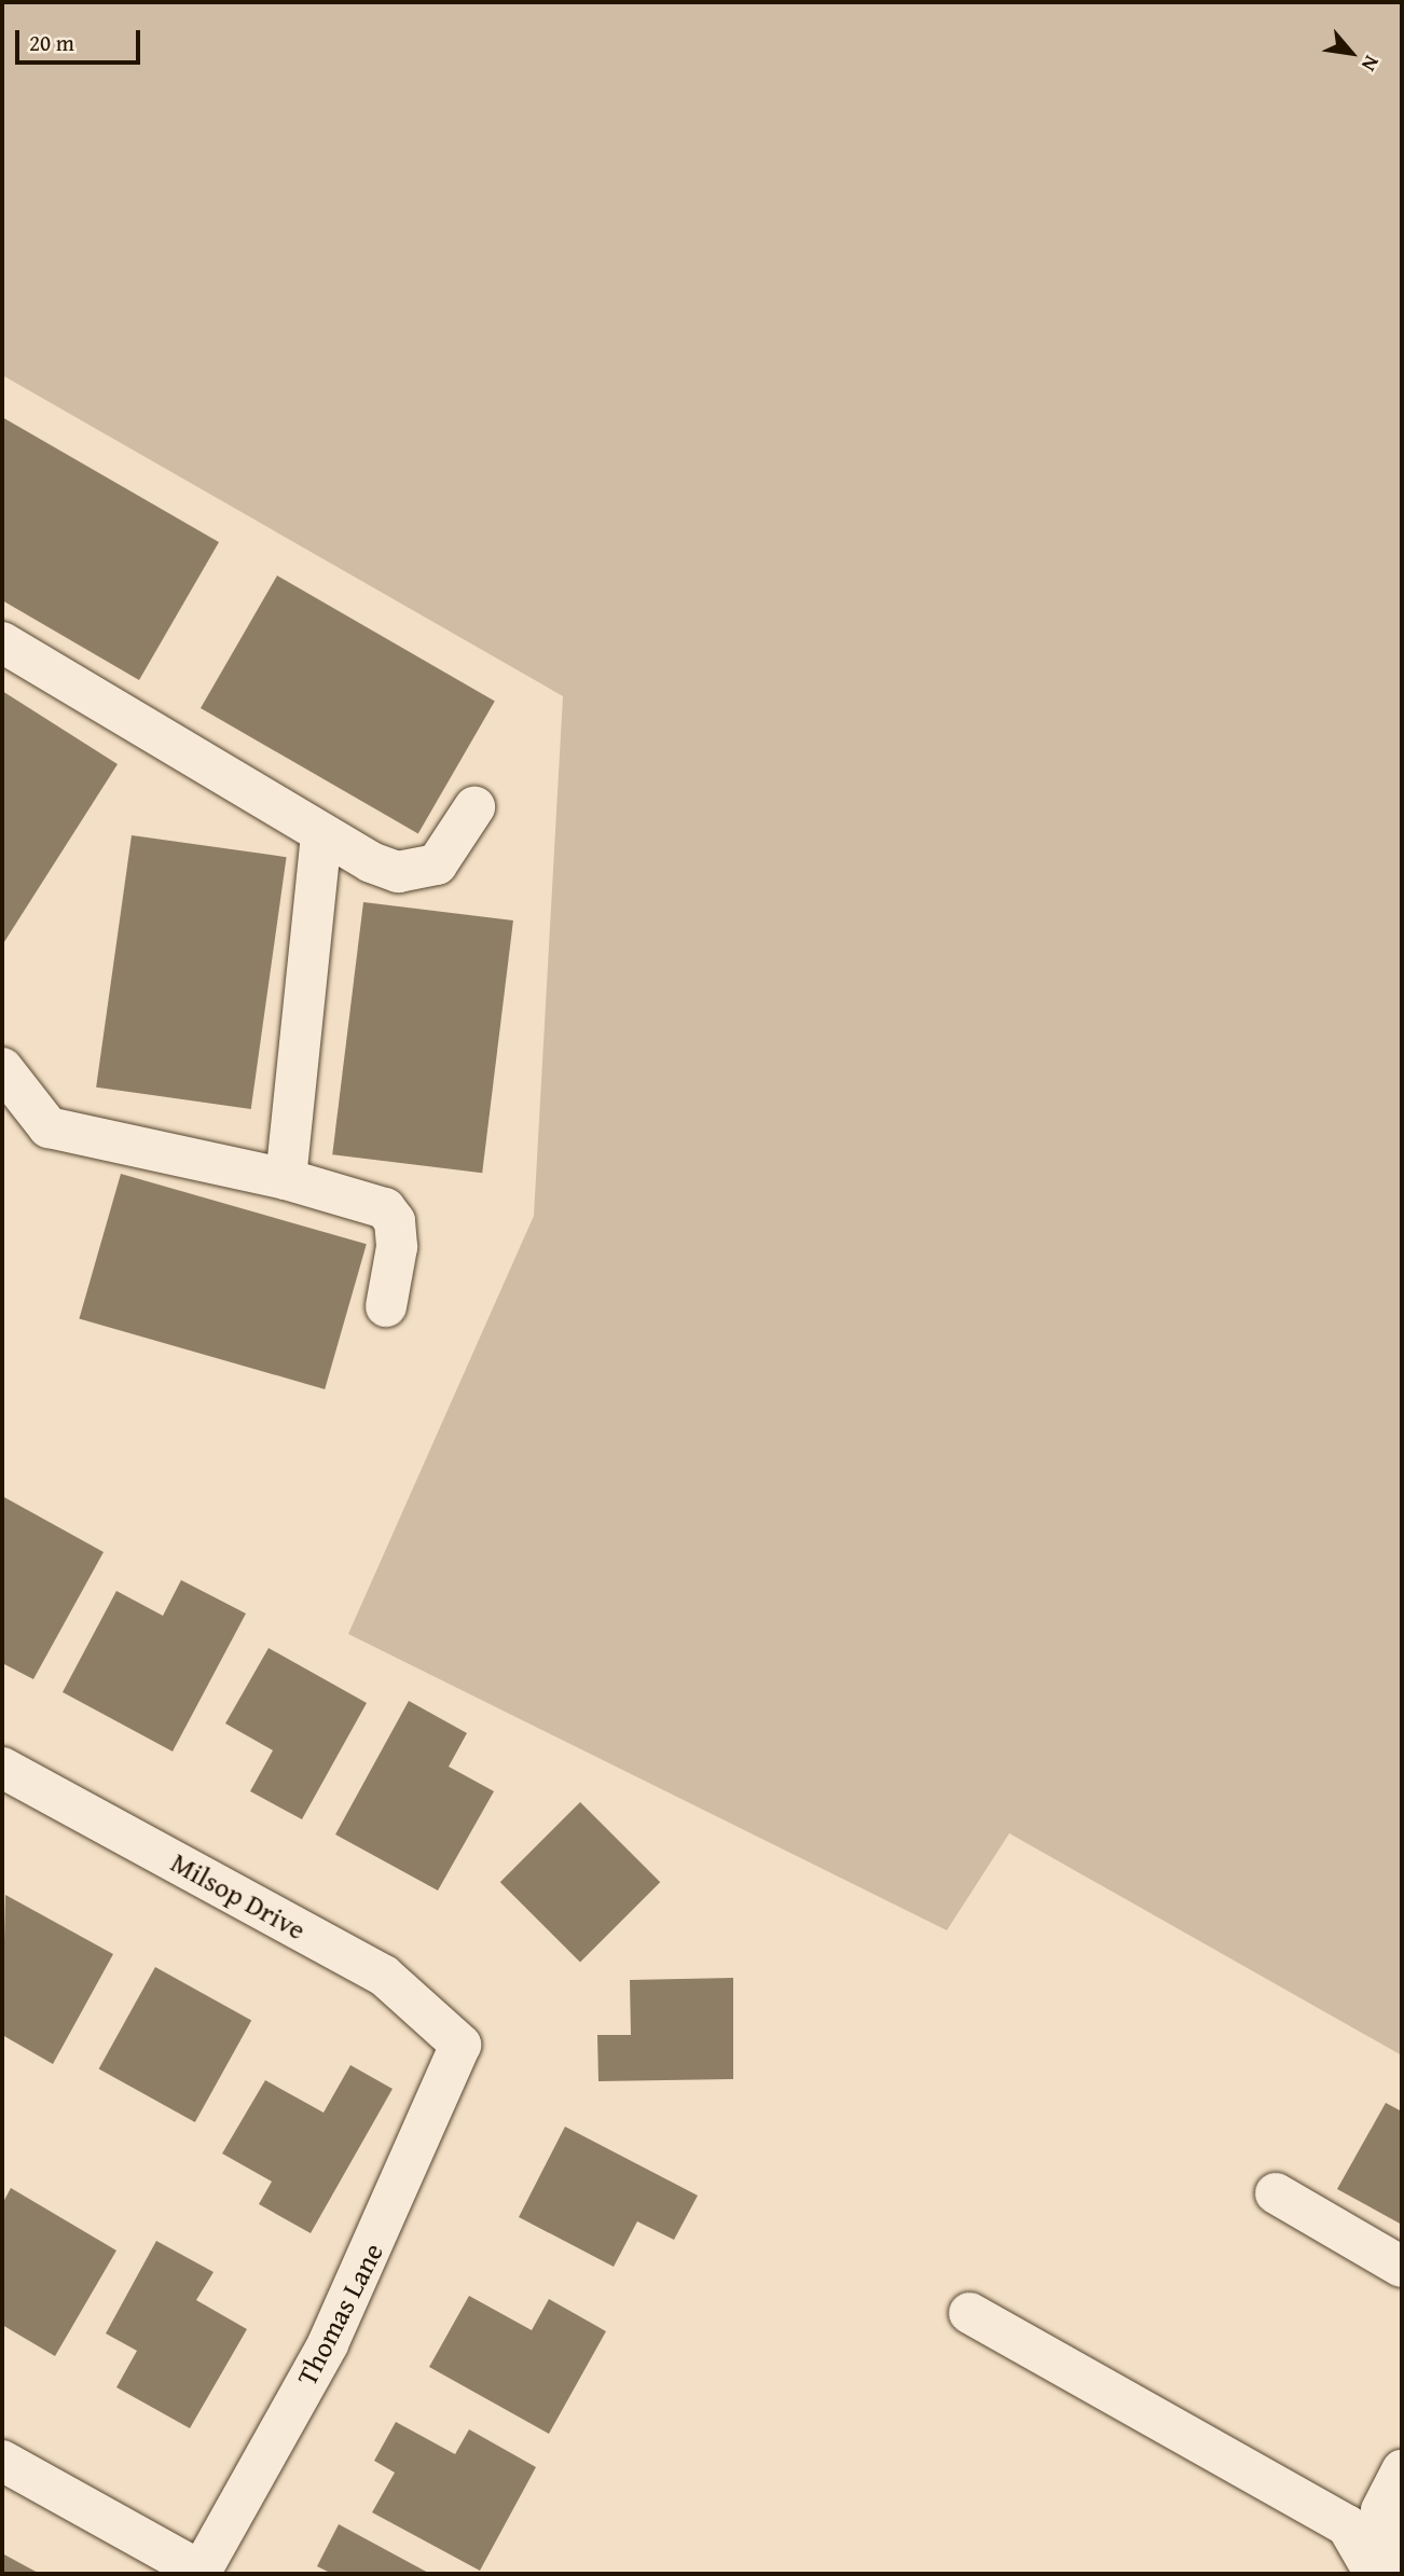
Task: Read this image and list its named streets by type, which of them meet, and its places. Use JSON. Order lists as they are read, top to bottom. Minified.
{"streets":{"street":["Milsop Drive","Thomas Lane"]},"crossings":[["Milsop Drive","Thomas Lane"]],"scale_bar":"20 m","north":"bottom right"}
